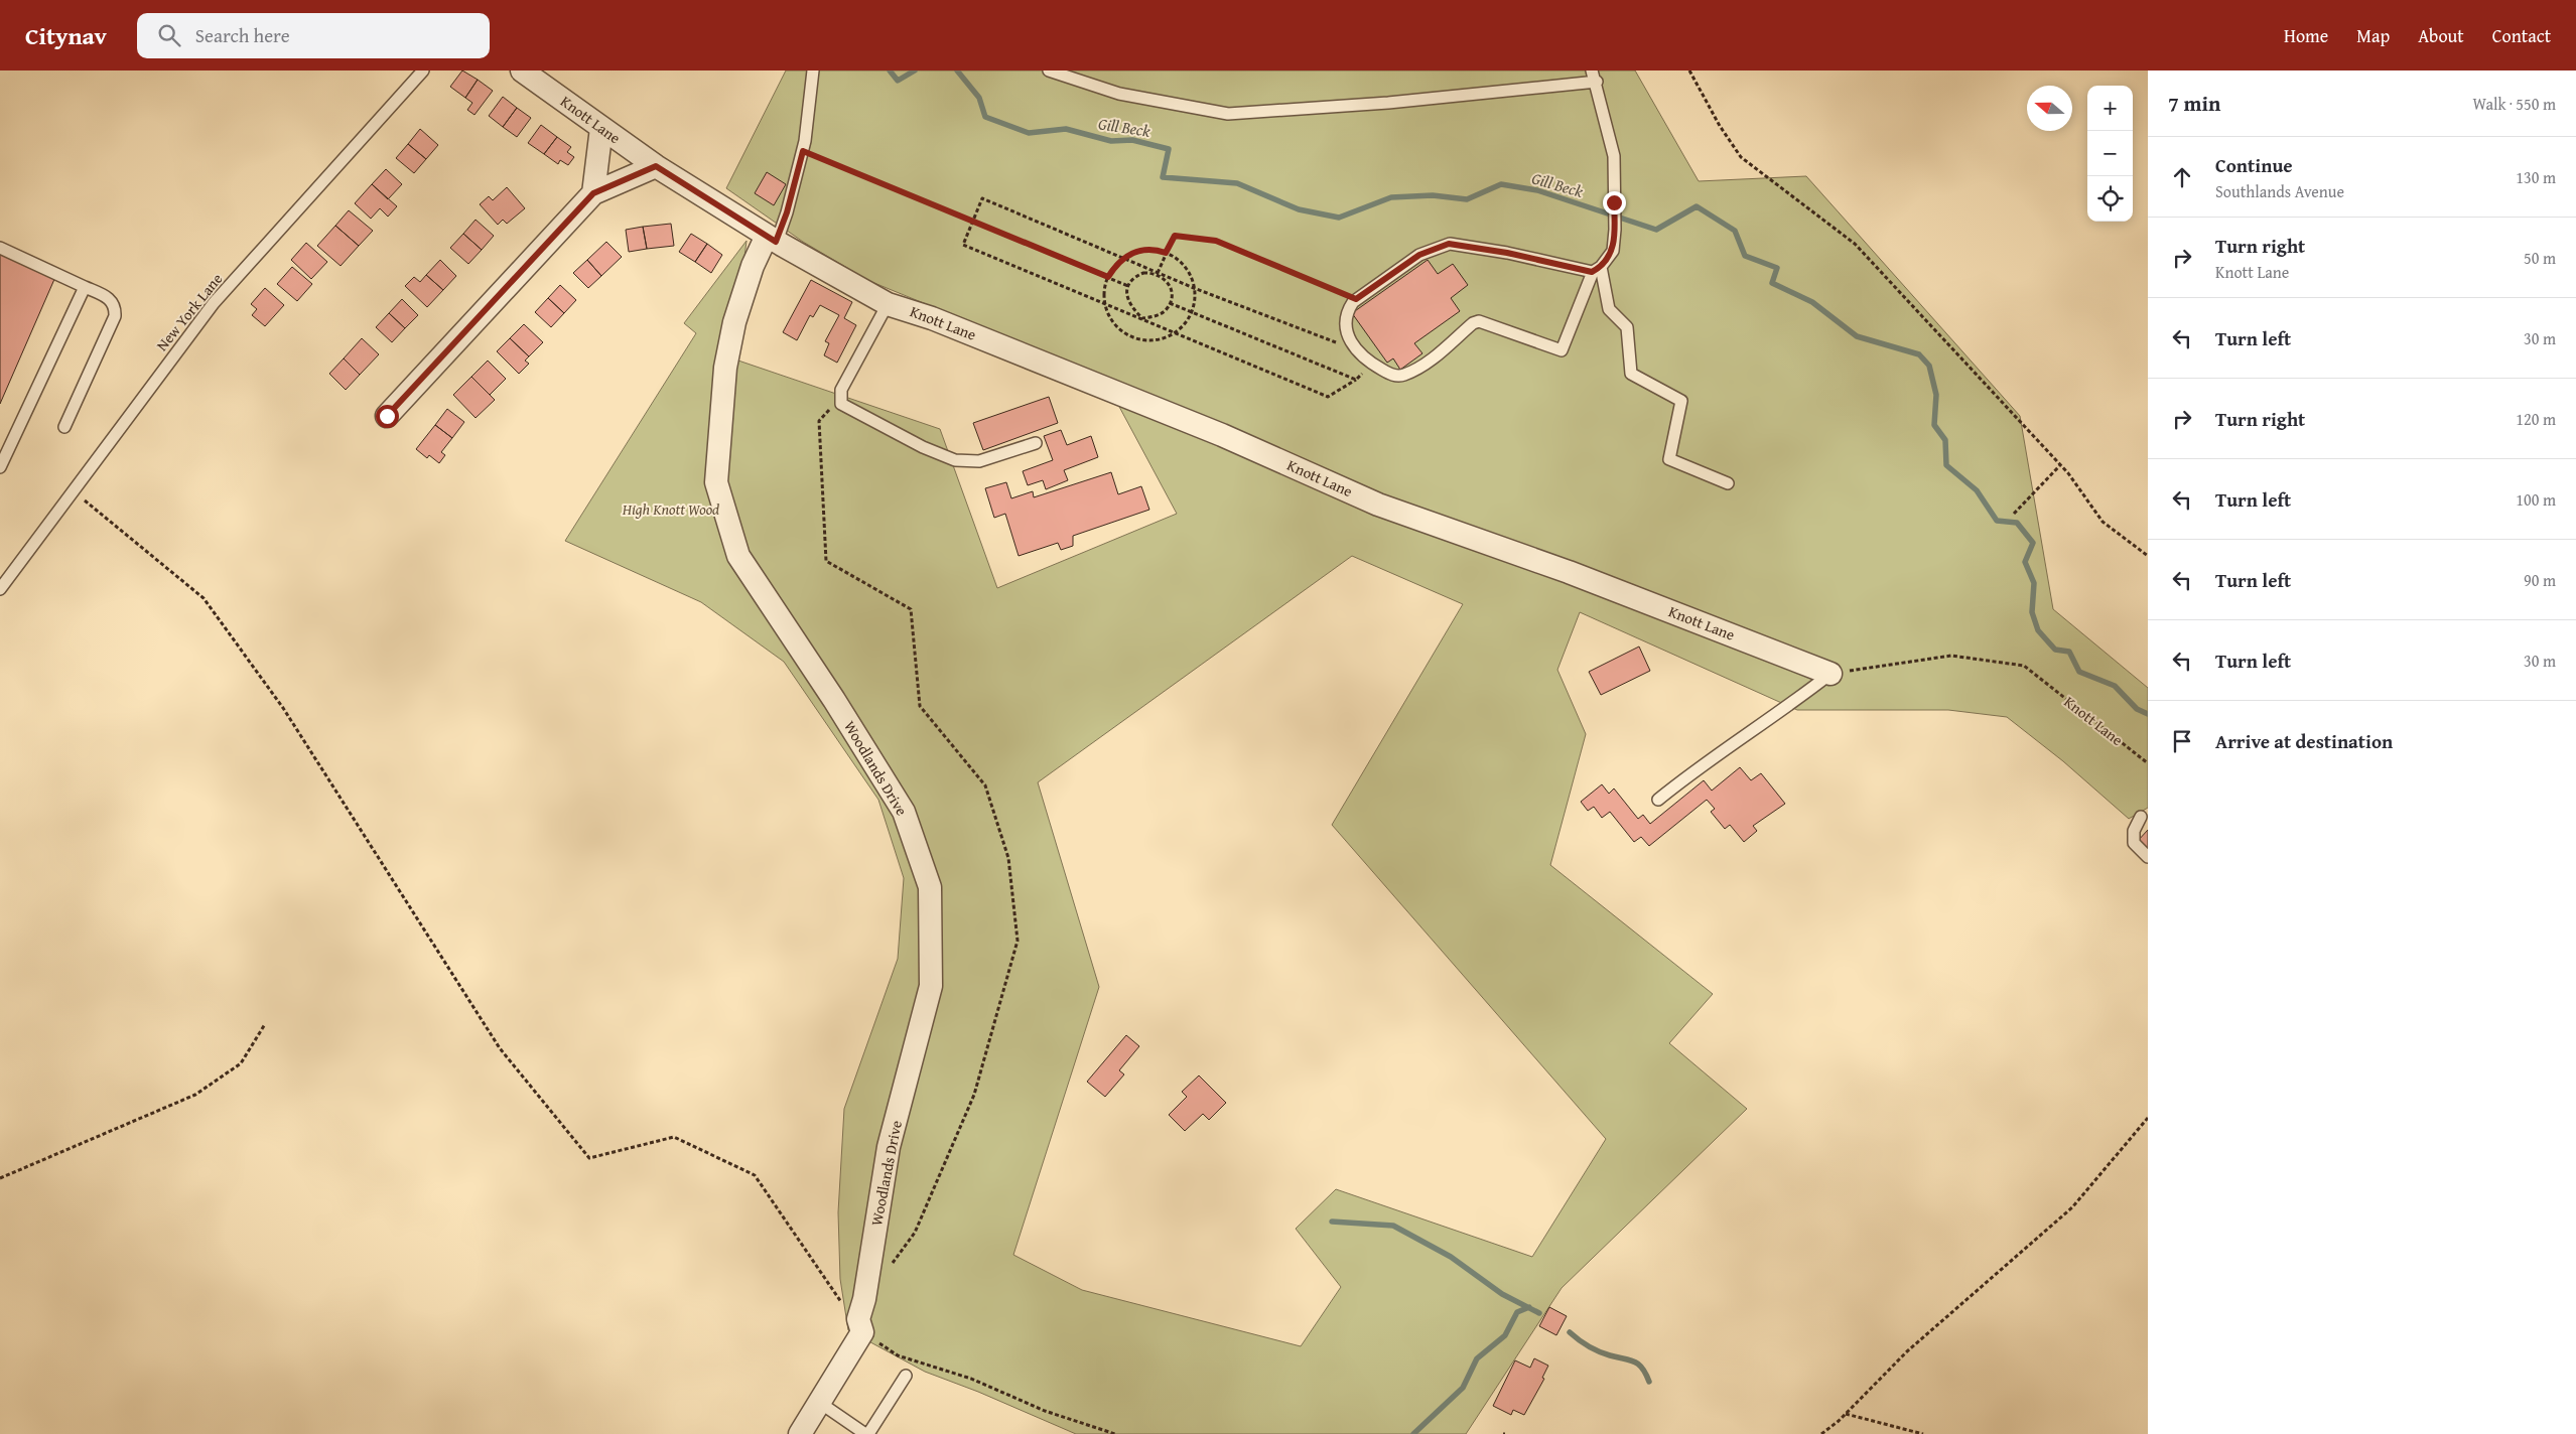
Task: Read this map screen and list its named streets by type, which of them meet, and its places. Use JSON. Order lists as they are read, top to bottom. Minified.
{"streets":{"street":["Knott Lane","Woodlands Drive"],"lane":["New York Lane"]},"crossings":[["Knott Lane","Woodlands Drive"]],"water":["Gill Beck"],"parks":["High Knott Wood"],"north":"left","page":{"header":"Citynav","search":"Search here","nav":["Home","Map","About","Contact"],"heading":["7 min","Walk · 550 m"],"map_buttons":["+","−"],"list":[["Continue","Southlands Avenue","130 m"],["Turn right","Knott Lane","50 m"],["Turn left","30 m"],["Turn right","120 m"],["Turn left","100 m"],["Turn left","90 m"],["Turn left","30 m"],"Arrive at destination"]}}
